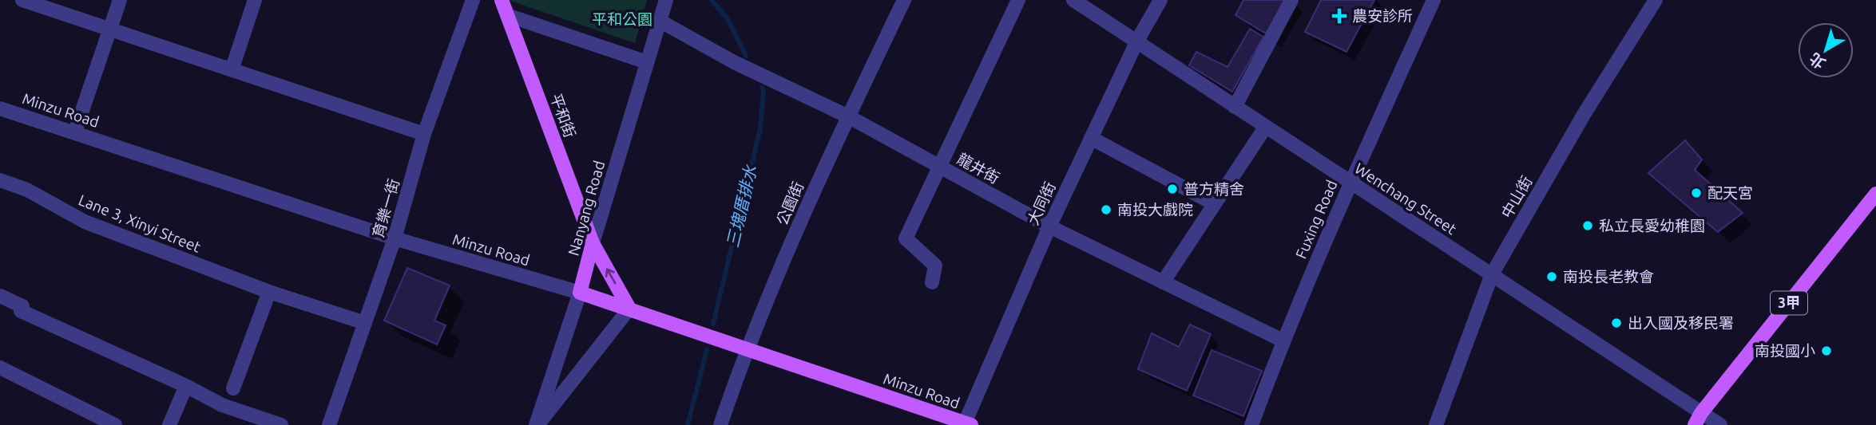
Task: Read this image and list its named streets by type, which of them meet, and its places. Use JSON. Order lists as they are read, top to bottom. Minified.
{"streets":{"main road":["Minzu Road","平和街","Nanyang Road","3甲"],"street":["龍井街","中山街","Wenchang Street","公園街","大同街","育樂一街","Fuxing Road","Lane 3, Xinyi Street"]},"crossings":[["Minzu Road","平和街"],["Minzu Road","公園街"],["Minzu Road","大同街"],["Minzu Road","育樂一街"],["Minzu Road","Nanyang Road"],["平和街","Nanyang Road"],["龍井街","公園街"],["龍井街","大同街"],["龍井街","Nanyang Road"],["龍井街","Fuxing Road"],["中山街","Wenchang Street"],["Wenchang Street","大同街"],["Wenchang Street","Fuxing Road"],["Wenchang Street","3甲"],["育樂一街","Lane 3, Xinyi Street"]],"water":["三塊厝排水"],"parks":["平和公園"],"places":{"health":["農安診所"],"other":["普方精舍","配天宮","南投大戲院","私立長愛幼稚園","南投長老教會","出入國及移民署","南投國小"]},"north":"bottom left"}
